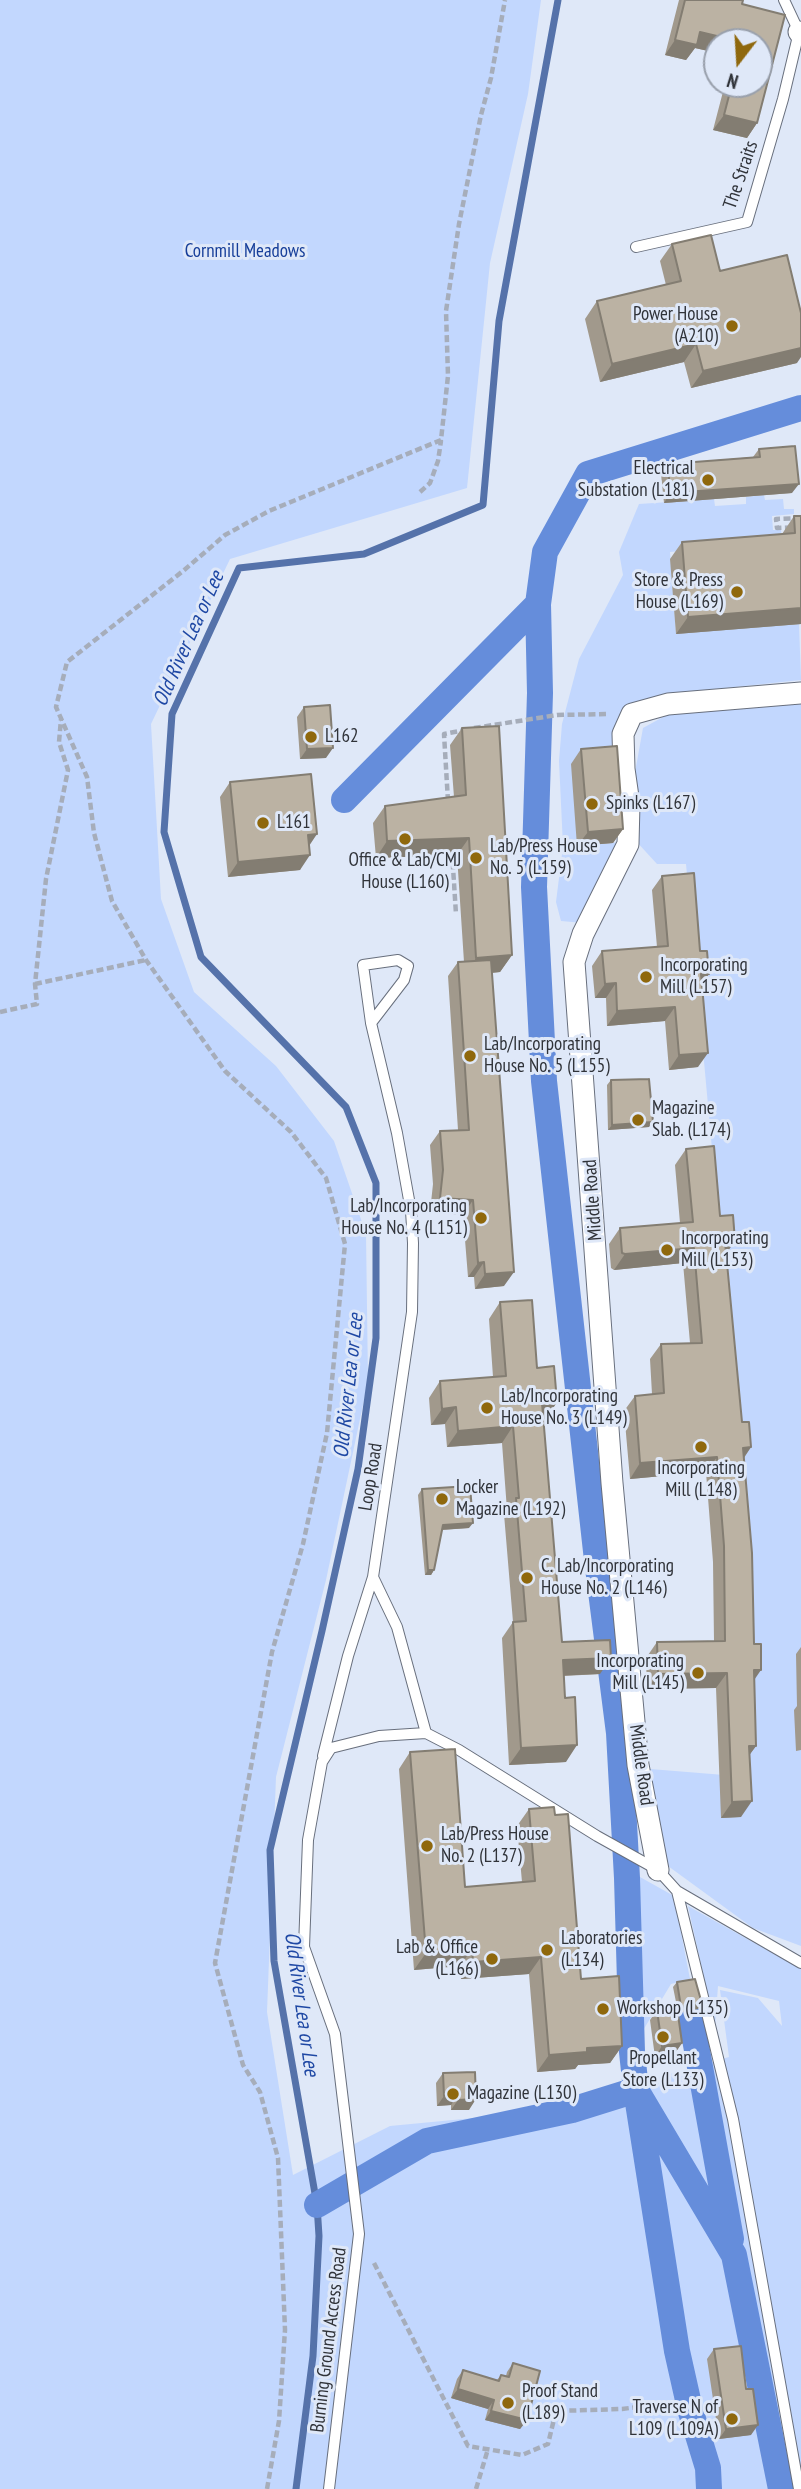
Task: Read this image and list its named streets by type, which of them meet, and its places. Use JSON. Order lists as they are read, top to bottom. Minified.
{"streets":{"street":["Middle Road"],"lane":["The Straits","Loop Road","Burning Ground Access Road"]},"crossings":[["Loop Road","Burning Ground Access Road"]],"water":["Old River Lea or Lee"],"parks":["Cornmill Meadows"],"places":["Power House (A210)","Electrical Substation (L181)","Store & Press House (L169)","L162","Spinks (L167)","L161","Office & Lab/CMJ House (L160)","Lab/Press House No. 5 (L159)","Incorporating Mill (L157)","Lab/Incorporating House No. 5 (L155)","Magazine Slab. (L174)","Lab/Incorporating House No. 4 (L151)","Incorporating Mill (L153)","Lab/Incorporating House No. 3 (L149)","Incorporating Mill (L148)","Locker Magazine (L192)","C. Lab/Incorporating House No. 2 (L146)","Incorporating Mill (L145)","Lab/Press House No. 2 (L137)","Laboratories (L134)","Lab & Office (L166)","Workshop (L135)","Propellant Store (L133)","Magazine (L130)","Proof Stand (L189)","Traverse N of L109 (L109A)"],"north":"bottom"}
